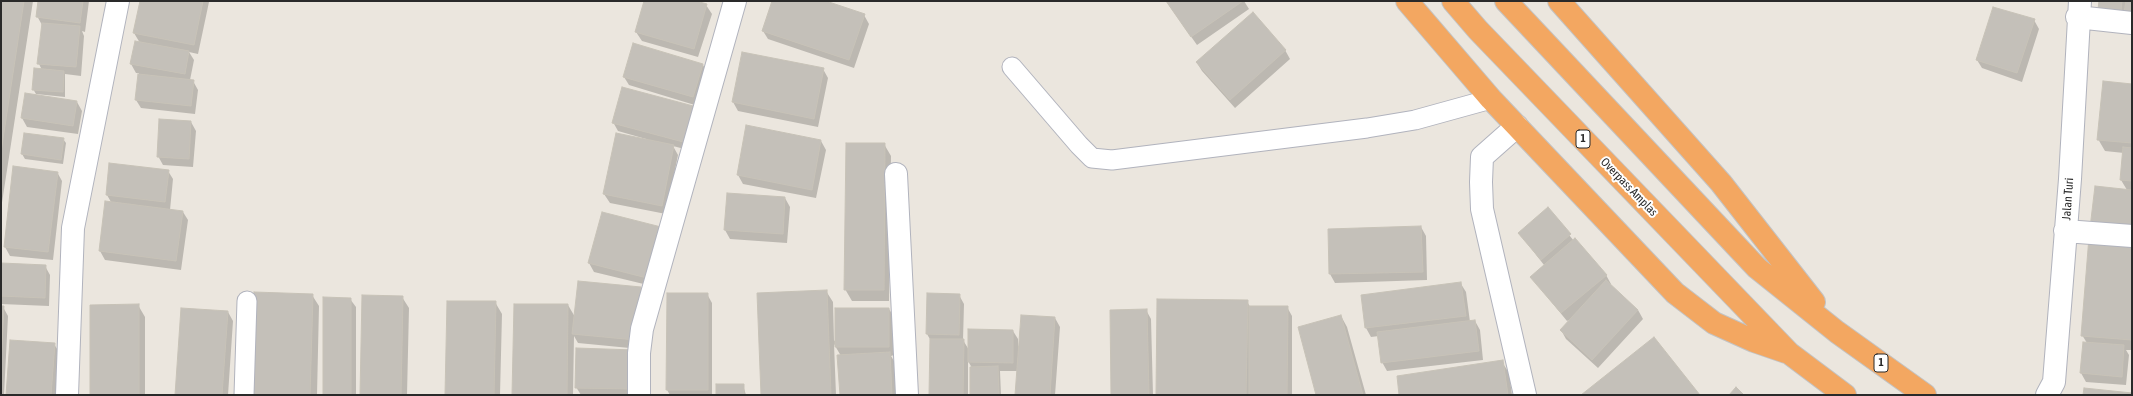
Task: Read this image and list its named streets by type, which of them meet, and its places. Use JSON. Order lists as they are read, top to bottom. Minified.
{"streets":{"highway":["1","Overpass Amplas"],"street":["Jalan Turi"]},"crossings":[["1","Overpass Amplas"]]}
